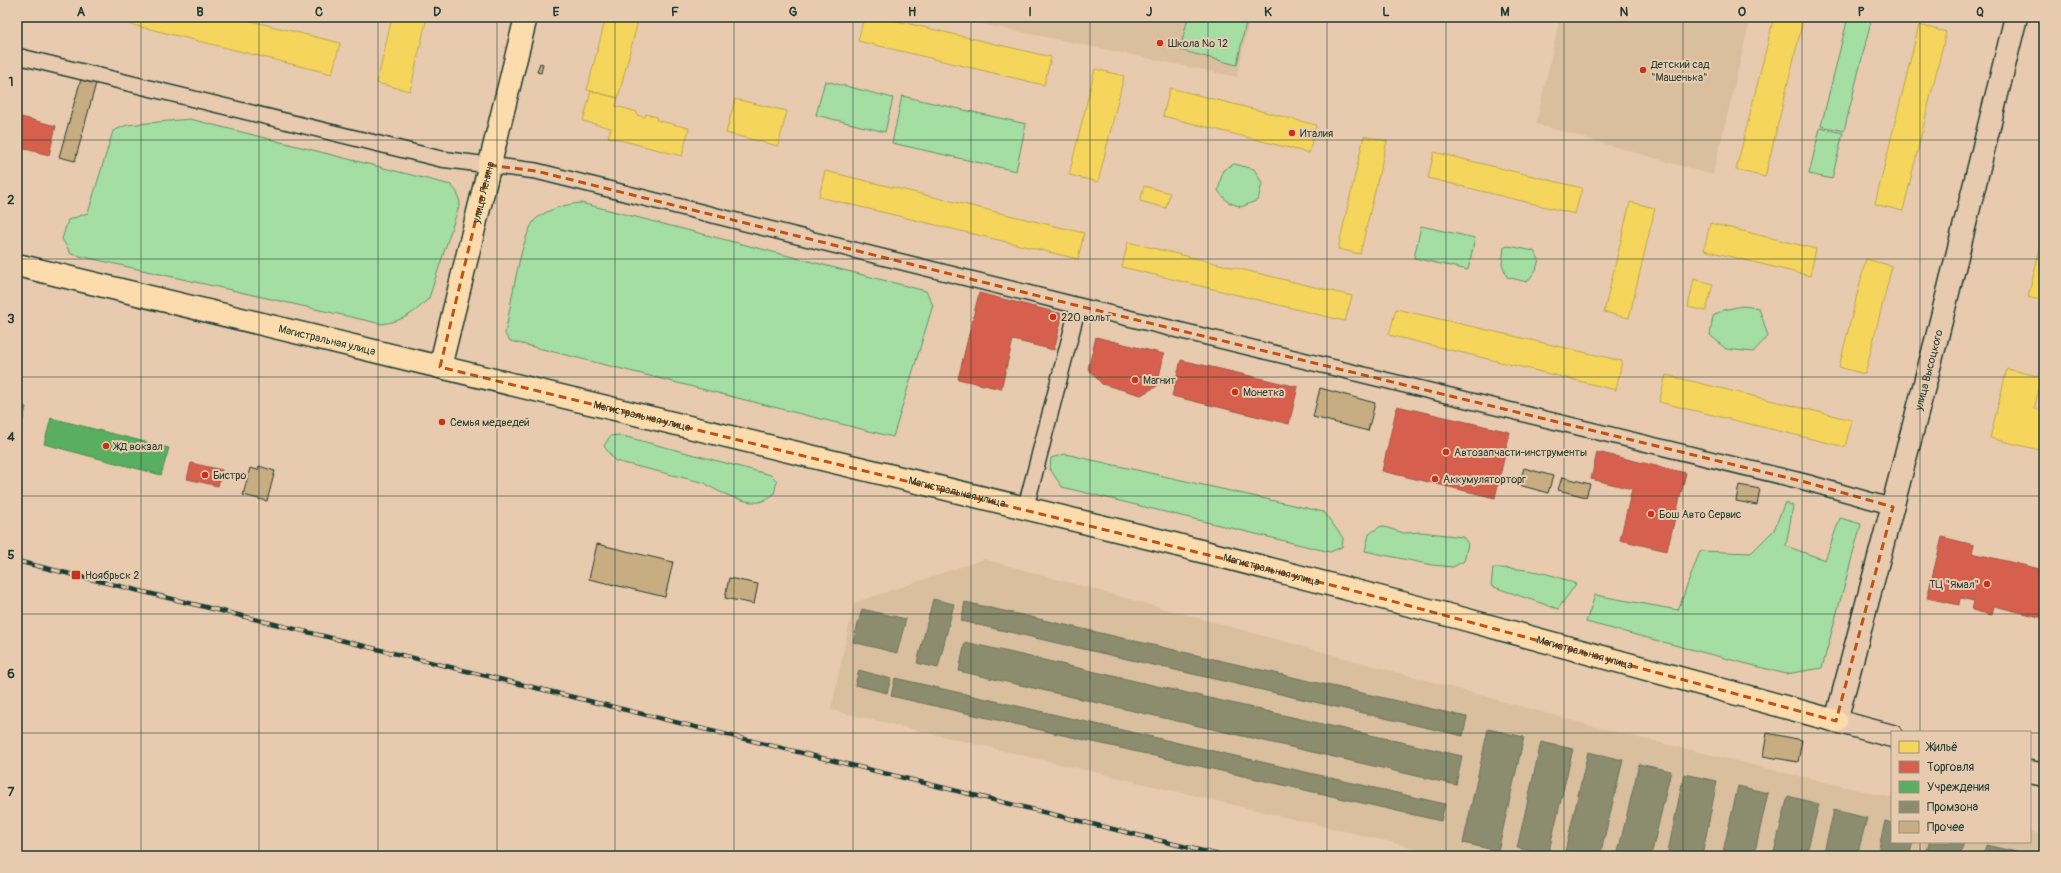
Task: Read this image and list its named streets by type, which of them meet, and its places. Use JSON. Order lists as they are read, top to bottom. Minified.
{"streets":{"main road":["улица Ленина","Магистральная улица"],"street":["улица Высоцкого"]},"crossings":[["улица Ленина","Магистральная улица"],["Магистральная улица","улица Высоцкого"]],"places":{"other":["Школа № 12","Детский сад \"Машенька\"","Италия","220 вольт","Магнит","Монетка","Семья медведей","ЖД вокзал","Автозапчасти-инструменты","Бистро","Аккумуляторторг","Бош Авто Сервис","ТЦ \"Ямал\""],"transit":["Ноябрьск 2"]},"legend":["Жильё","Торговля","Учреждения","Промзона","Прочее"],"grid":{"columns":["A","B","C","D","E","F","G","H","I","J","K","L","M","N","O","P","Q"],"rows":["1","2","3","4","5","6","7"]}}
